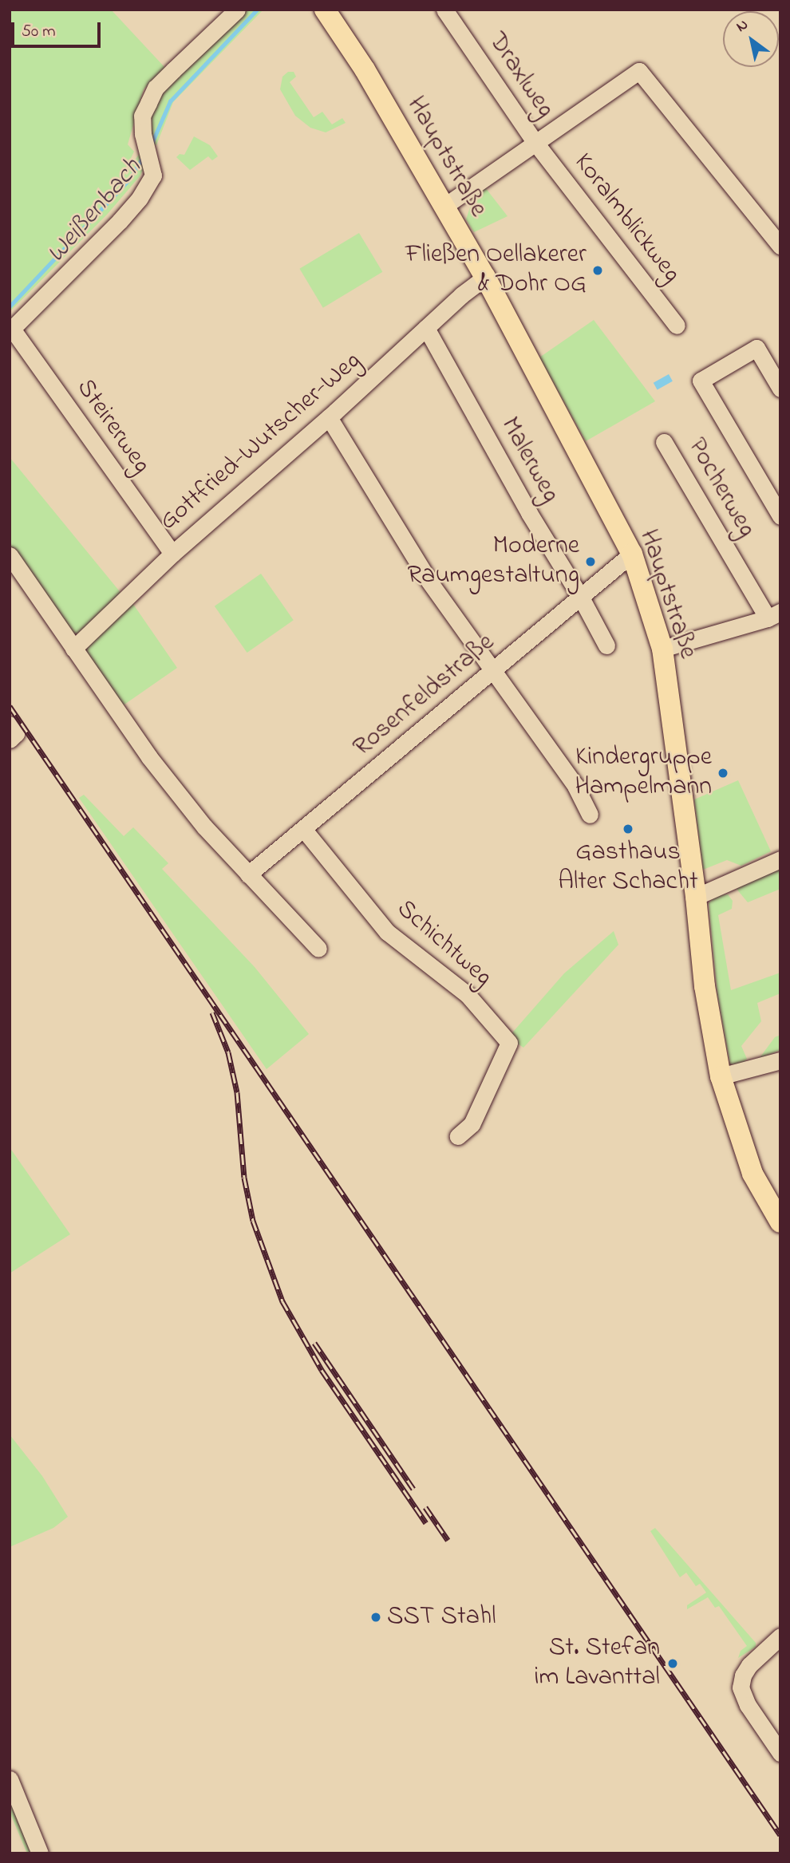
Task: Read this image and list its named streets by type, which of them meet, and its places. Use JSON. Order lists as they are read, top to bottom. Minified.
{"streets":{"main road":["Hauptstraße"],"street":["Draxlweg","Koralmblickweg","Steirerweg","Gottfried-Wutscher-Weg","Malerweg","Pocherweg","Rosenfeldstraße","Schichtweg"]},"crossings":[["Draxlweg","Koralmblickweg"],["Hauptstraße","Koralmblickweg"],["Hauptstraße","Gottfried-Wutscher-Weg"],["Hauptstraße","Rosenfeldstraße"],["Steirerweg","Gottfried-Wutscher-Weg"],["Gottfried-Wutscher-Weg","Malerweg"],["Malerweg","Rosenfeldstraße"],["Rosenfeldstraße","Schichtweg"]],"water":["Weißenbach"],"places":["Fließen Oellakerer & Dohr OG","Moderne Raumgestaltung","Kindergruppe Hampelmann","Gasthaus Alter Schacht","SST Stahl","St. Stefan im Lavanttal"],"scale_bar":"50 m","north":"top left"}
